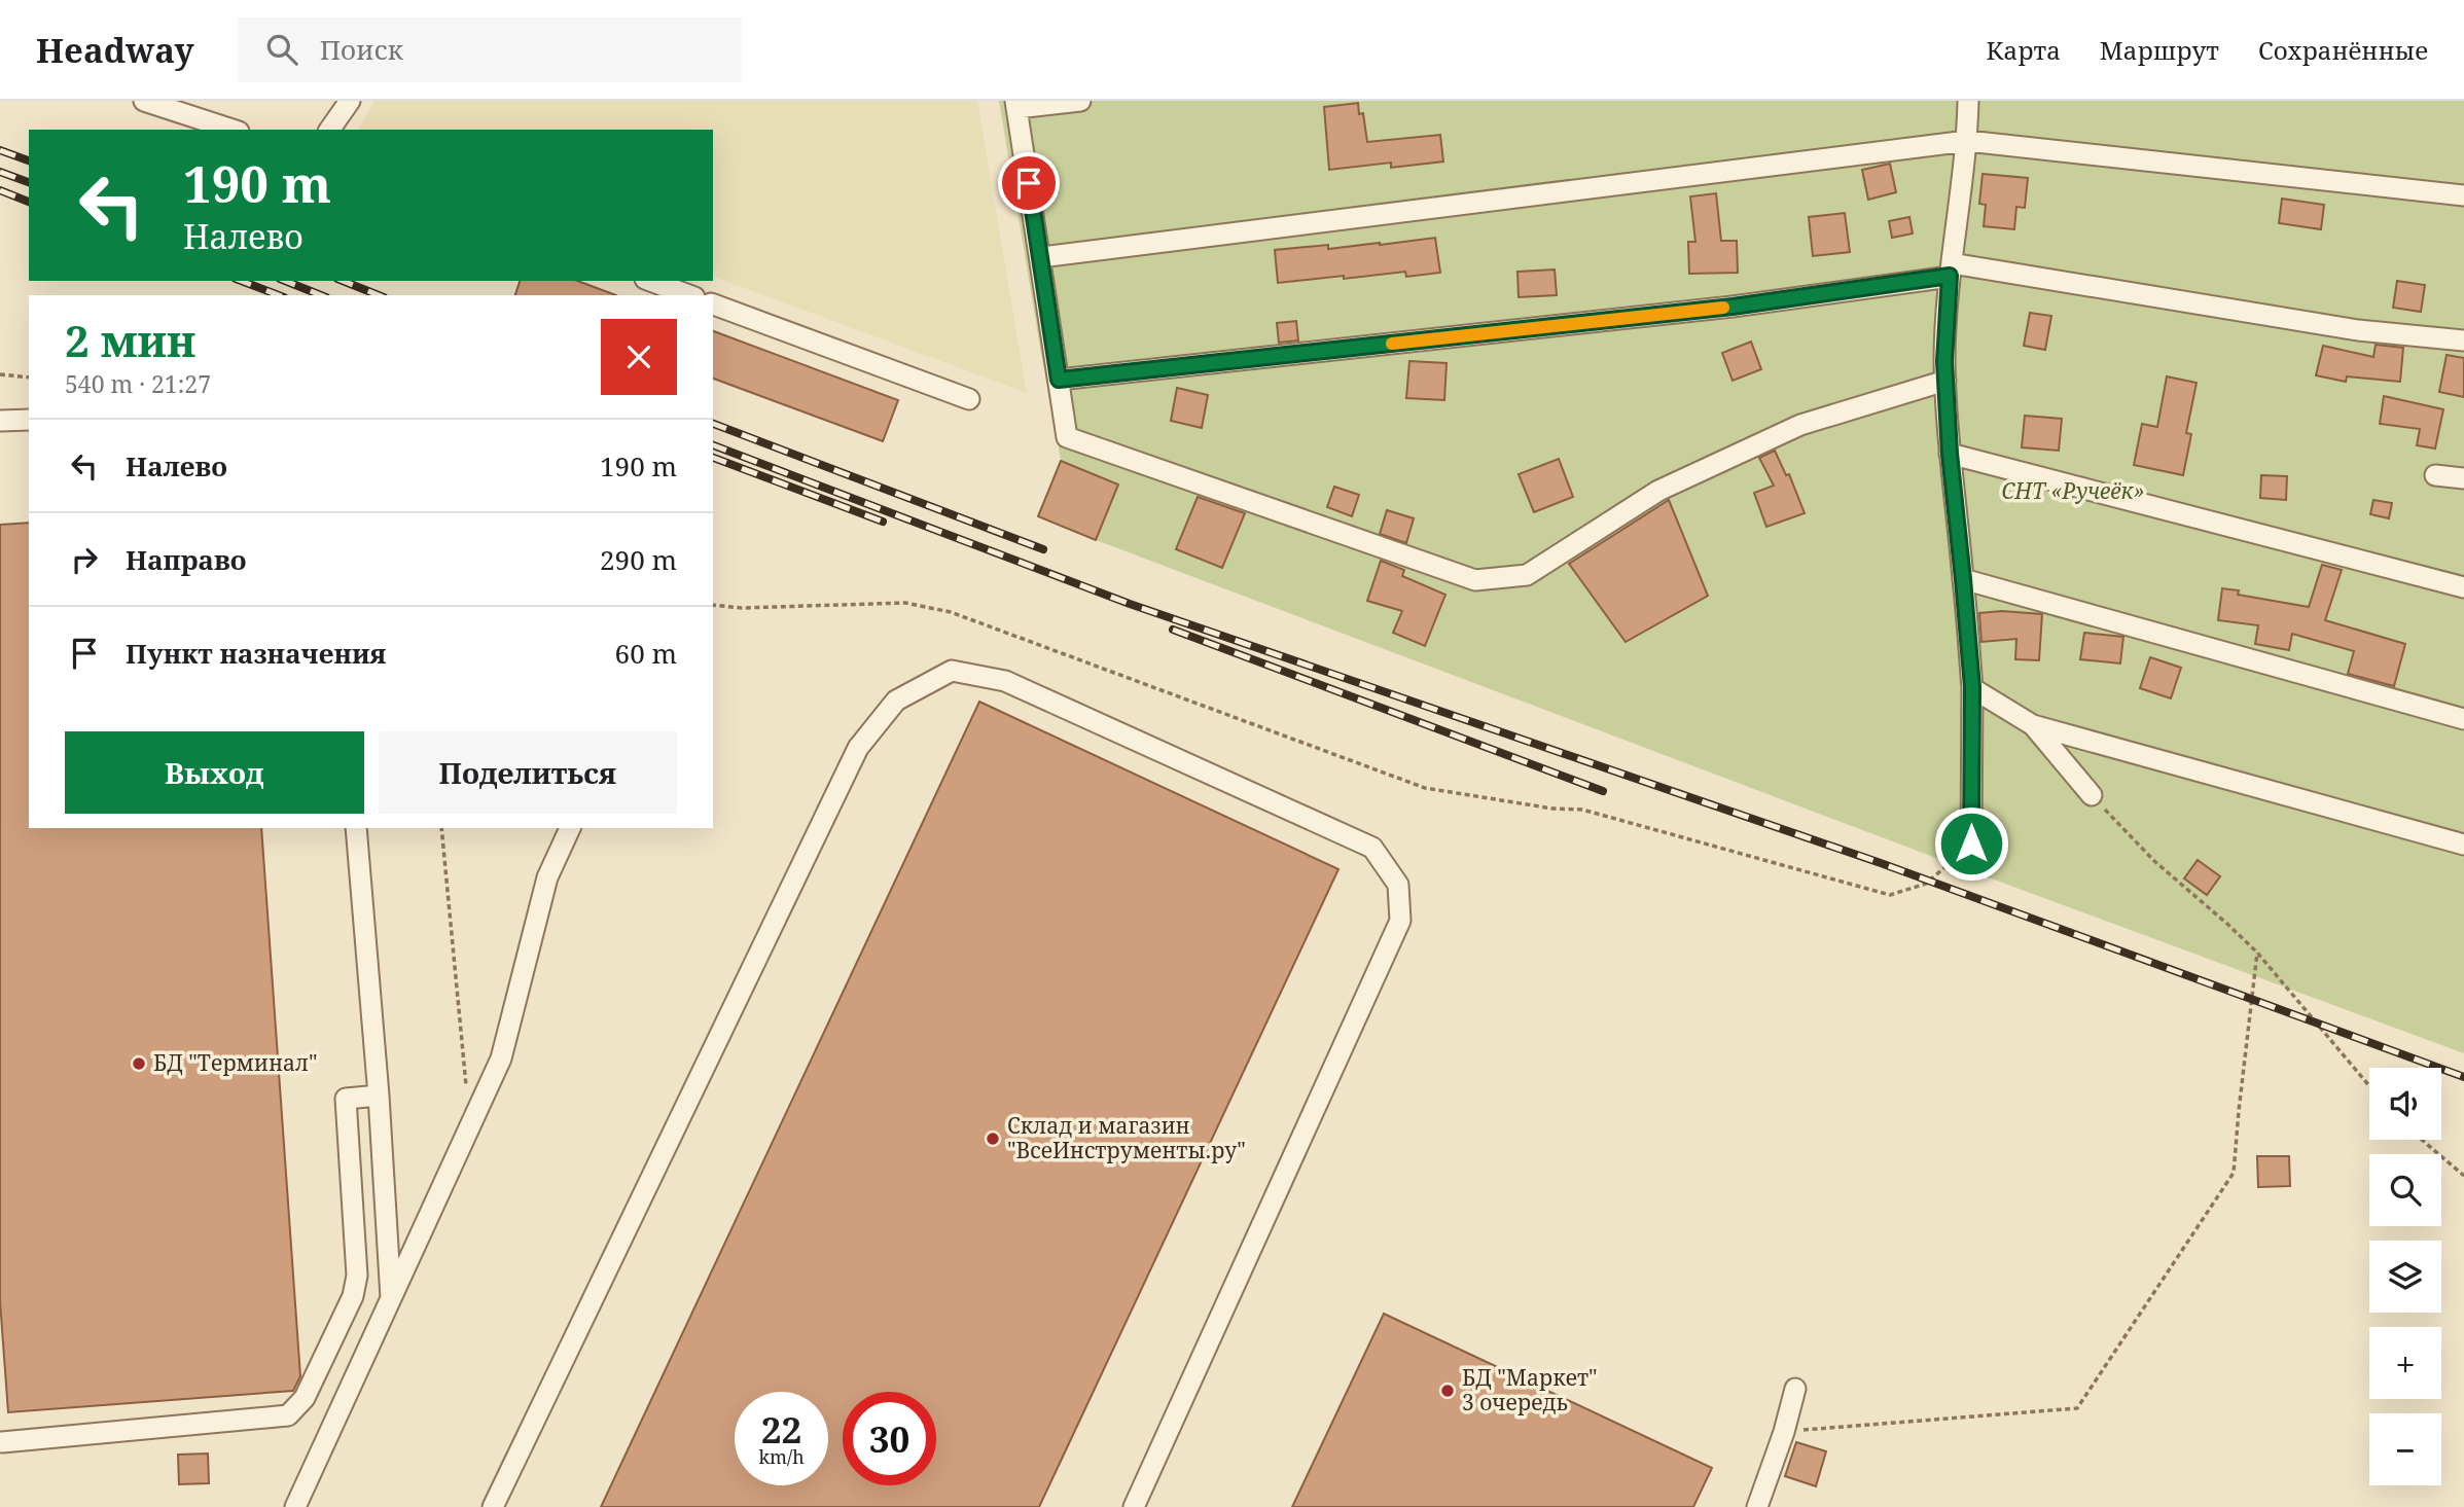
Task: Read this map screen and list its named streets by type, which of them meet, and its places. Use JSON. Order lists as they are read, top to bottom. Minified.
{"parks":["СНТ «Ручеёк»"],"places":["БД \"Терминал\"","Склад и магазин \"ВсеИнструменты.ру\"","БД \"Маркет\" 3 очередь"],"page":{"header":"Headway","search":"Поиск","nav":["Карта","Маршрут","Сохранённые"],"turn":["190 m","Налево"],"heading":["2 мин","540 m · 21:27"],"list":[{"name":"Налево","value":"190 m"},{"name":"Направо","value":"290 m"},{"name":"Пункт назначения","value":"60 m"}],"buttons":["Выход","Поделиться"],"map_buttons":["+","−"],"speed":"22 km/h","limit":"30"}}
